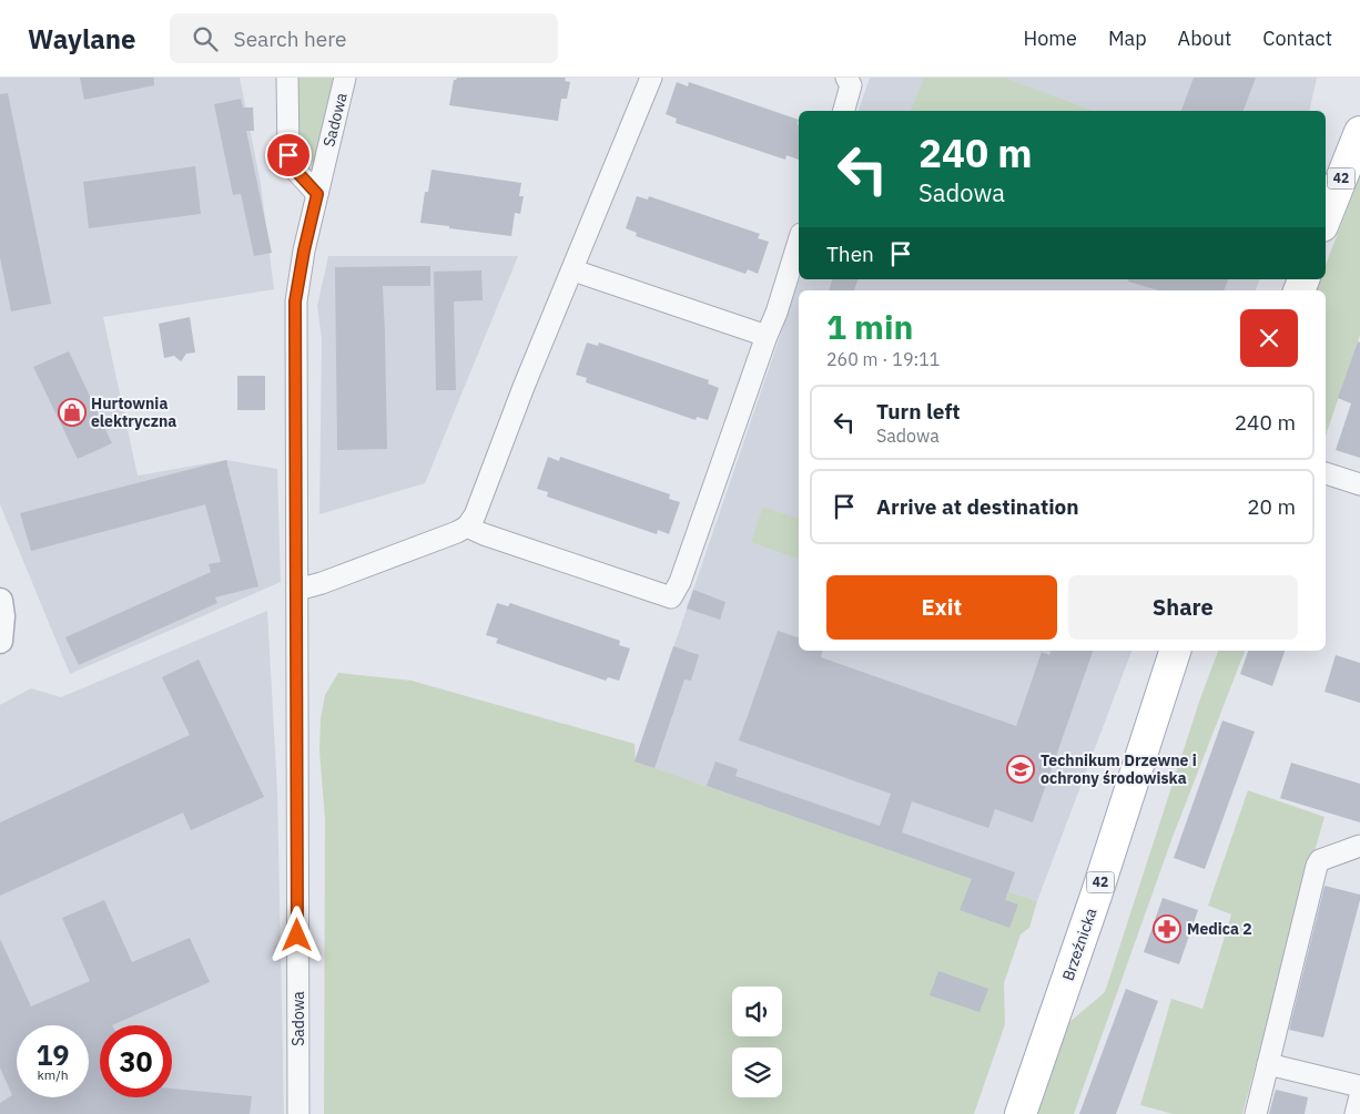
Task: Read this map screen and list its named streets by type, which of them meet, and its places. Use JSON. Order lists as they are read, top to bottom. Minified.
{"streets":{"main road":["42","Brzeźnicka"],"street":["Sadowa"]},"places":{"shop":["Hurtownia elektryczna"],"school or university":["Technikum Drzewne i ochrony środowiska"],"pharmacy":["Medica 2"]},"page":{"header":"Waylane","search":"Search here","nav":["Home","Map","About","Contact"],"turn":["240 m","Sadowa"],"then":"Then","heading":["1 min","260 m · 19:11"],"list":[{"name":"Turn left","note":"Sadowa","value":"240 m"},{"name":"Arrive at destination","value":"20 m"}],"buttons":["Exit","Share"],"speed":"19 km/h","limit":"30"}}
